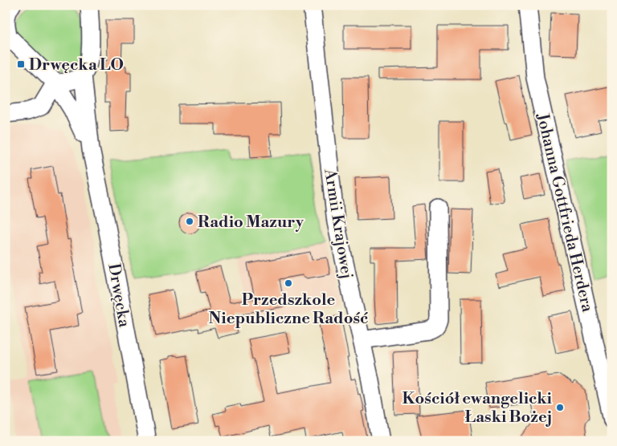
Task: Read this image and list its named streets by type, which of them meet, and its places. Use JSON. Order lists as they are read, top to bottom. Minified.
{"streets":{"street":["Johanna Gottfrieda Herdera","Armii Krajowej","Drwęcka"]},"places":{"transit":["Drwęcka LO"],"other":["Radio Mazury","Przedszkole Niepubliczne Radość","Kościół ewangelicki Łaski Bożej"]}}
